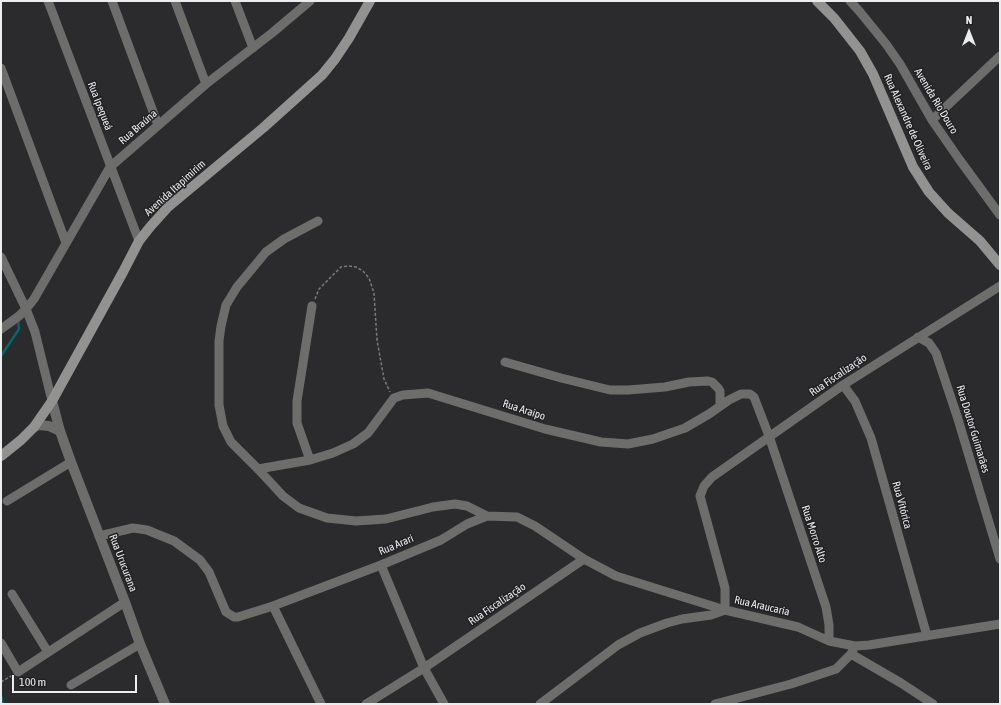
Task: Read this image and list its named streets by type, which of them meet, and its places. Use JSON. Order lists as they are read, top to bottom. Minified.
{"streets":{"main road":["Rua Alexandre de Oliveira","Avenida Itapimirim"],"street":["Avenida Rio Douro","Rua Ipequeá","Rua Braúna","Rua Fiscalização","Rua Araipo","Rua Doutor Guimarães","Rua Vitórica","Rua Morro Alto","Rua Arari","Rua Urucurana","Rua Araucaria"]},"crossings":[["Rua Ipequeá","Rua Braúna"],["Rua Ipequeá","Avenida Itapimirim"],["Rua Braúna","Rua Urucurana"],["Avenida Itapimirim","Rua Urucurana"],["Rua Fiscalização","Rua Araipo"],["Rua Fiscalização","Rua Doutor Guimarães"],["Rua Fiscalização","Rua Vitórica"],["Rua Fiscalização","Rua Morro Alto"],["Rua Fiscalização","Rua Arari"],["Rua Fiscalização","Rua Araucaria"],["Rua Araipo","Rua Morro Alto"],["Rua Morro Alto","Rua Araucaria"],["Rua Arari","Rua Urucurana"],["Rua Arari","Rua Araucaria"]],"scale_bar":"100 m","north":"top"}
